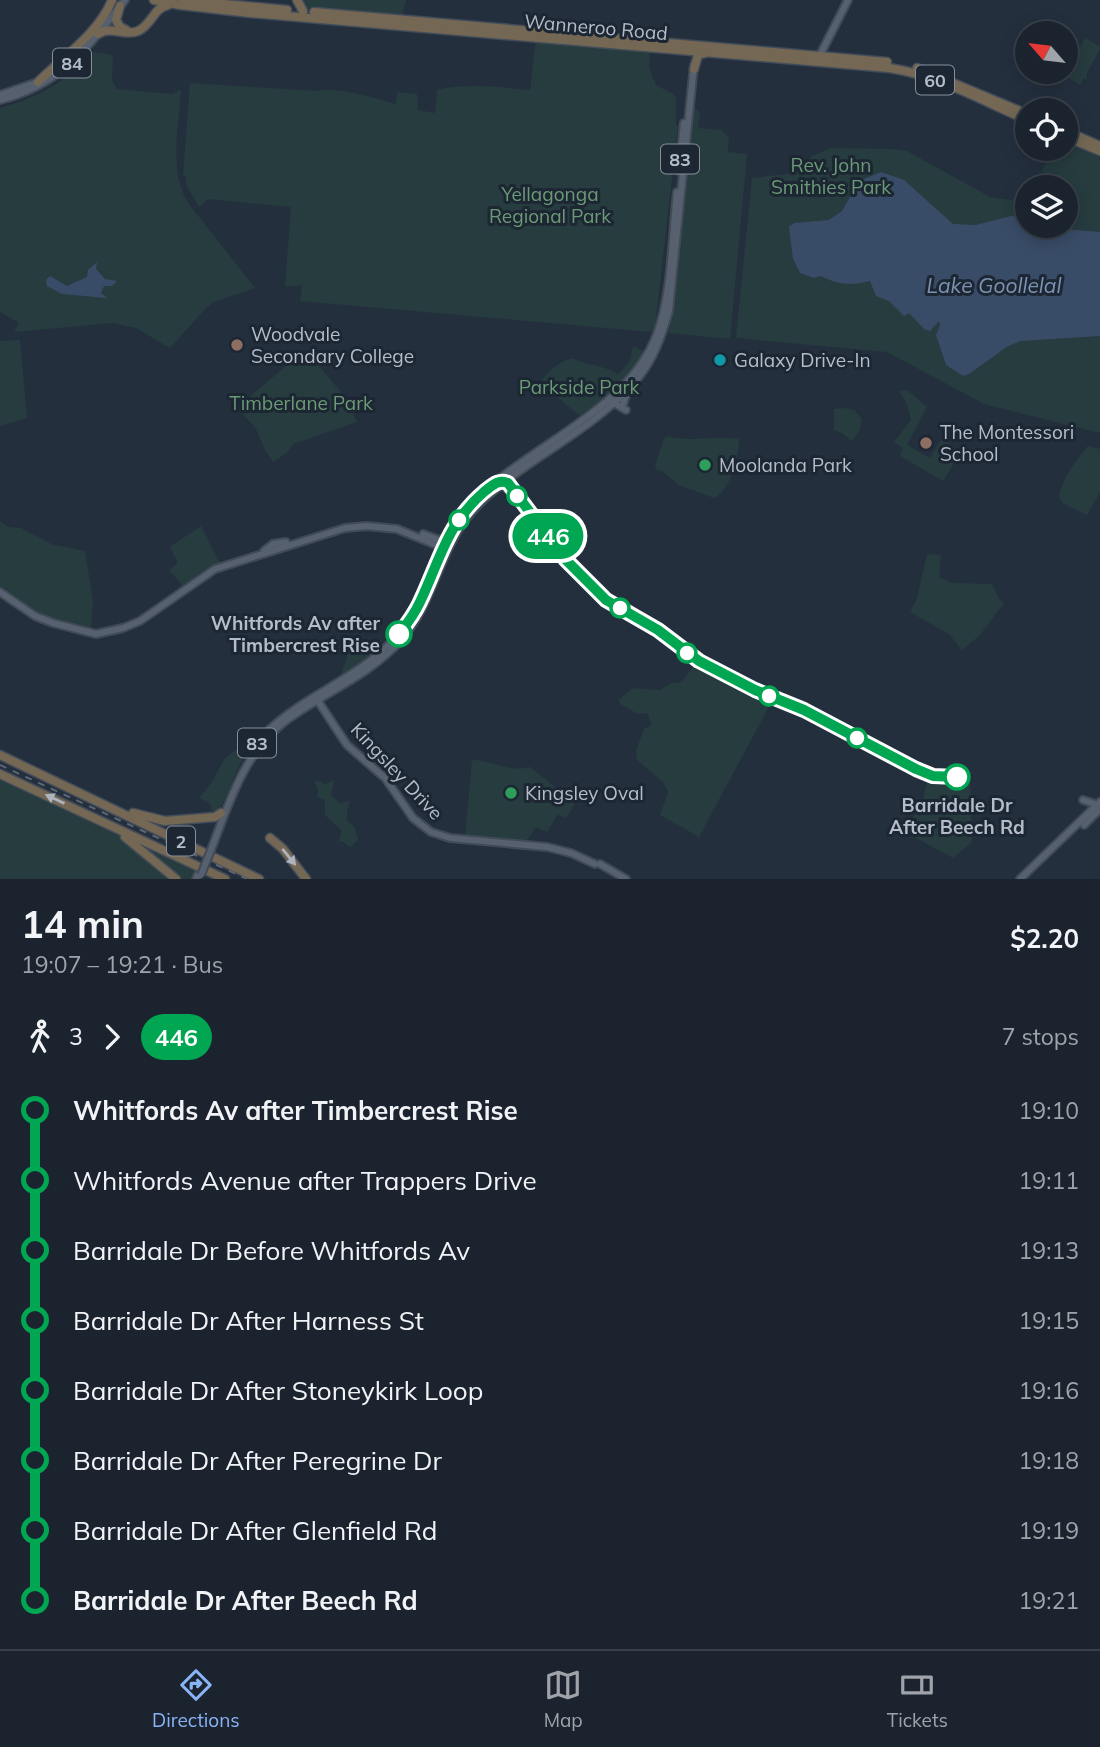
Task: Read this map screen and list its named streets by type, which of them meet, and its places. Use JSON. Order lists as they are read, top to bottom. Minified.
{"streets":{"highway":["Wanneroo Road","60","2"],"main road":["84","83","Kingsley Drive"]},"crossings":[["Wanneroo Road","60"],["83","Kingsley Drive"]],"water":["Lake Goollelal"],"parks":["Rev. John Smithies Park","Yellagonga Regional Park","Parkside Park","Timberlane Park"],"places":["Woodvale Secondary College","Galaxy Drive-In","The Montessori School","Moolanda Park","Whitfords Av after Timbercrest Rise","Barridale Dr After Beech Rd","Kingsley Oval"],"lines":["bus line 446"],"north":"top left","page":{"on_map":"446","heading":["14 min","19:07 – 19:21 · Bus","$2.20"],"legs":["3","446","7 stops"],"list":[{"name":"Whitfords Av after Timbercrest Rise","value":"19:10"},{"name":"Whitfords Avenue after Trappers Drive","value":"19:11"},{"name":"Barridale Dr Before Whitfords Av","value":"19:13"},{"name":"Barridale Dr After Harness St","value":"19:15"},{"name":"Barridale Dr After Stoneykirk Loop","value":"19:16"},{"name":"Barridale Dr After Peregrine Dr","value":"19:18"},{"name":"Barridale Dr After Glenfield Rd","value":"19:19"},{"name":"Barridale Dr After Beech Rd","value":"19:21"}],"tabs":["Directions","Map","Tickets"]}}
